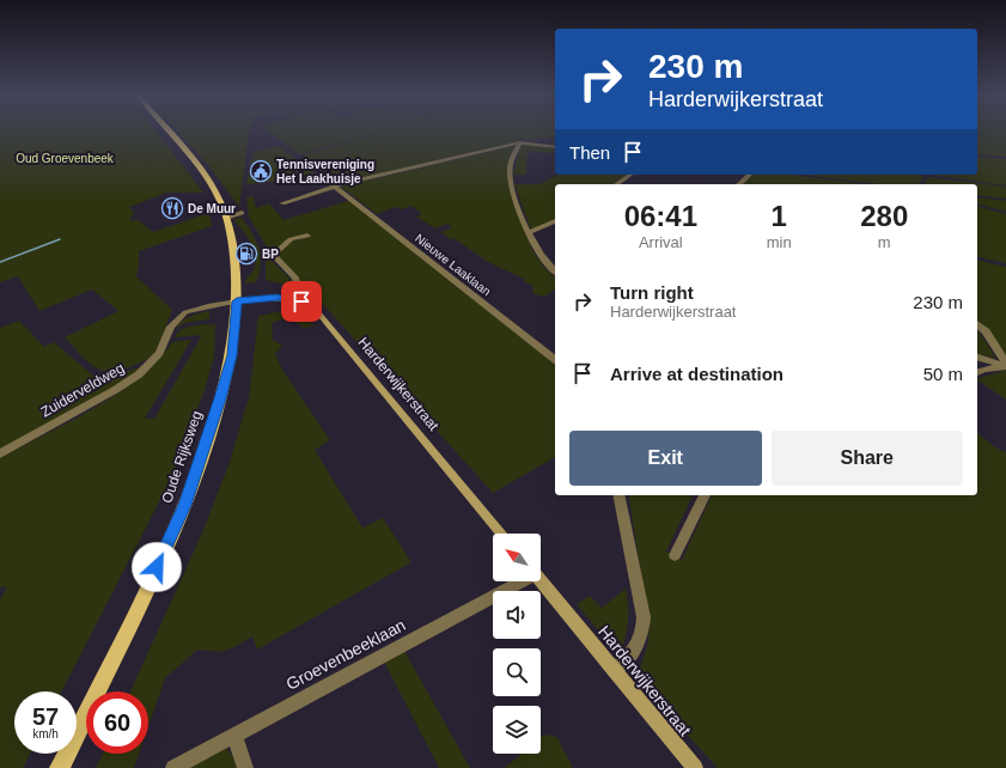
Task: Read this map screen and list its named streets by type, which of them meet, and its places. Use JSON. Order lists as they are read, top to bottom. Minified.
{"streets":{"main road":["Harderwijkerstraat","Oude Rijksweg"],"street":["Nieuwe Laaklaan","Zuiderveldweg","Groevenbeeklaan"]},"crossings":[["Harderwijkerstraat","Zuiderveldweg"],["Harderwijkerstraat","Oude Rijksweg"],["Zuiderveldweg","Oude Rijksweg"]],"parks":["Oud Groevenbeek"],"places":{"public building":["Tennisvereniging Het Laakhuisje"],"restaurant":["De Muur"],"fuel station":["BP"]},"north":"top left","page":{"turn":["230 m","Harderwijkerstraat"],"then":"Then","eta":["06:41","Arrival","1","min","280","m"],"list":[{"name":"Turn right","note":"Harderwijkerstraat","value":"230 m"},{"name":"Arrive at destination","value":"50 m"}],"buttons":["Exit","Share"],"speed":"57 km/h","limit":"60"}}
